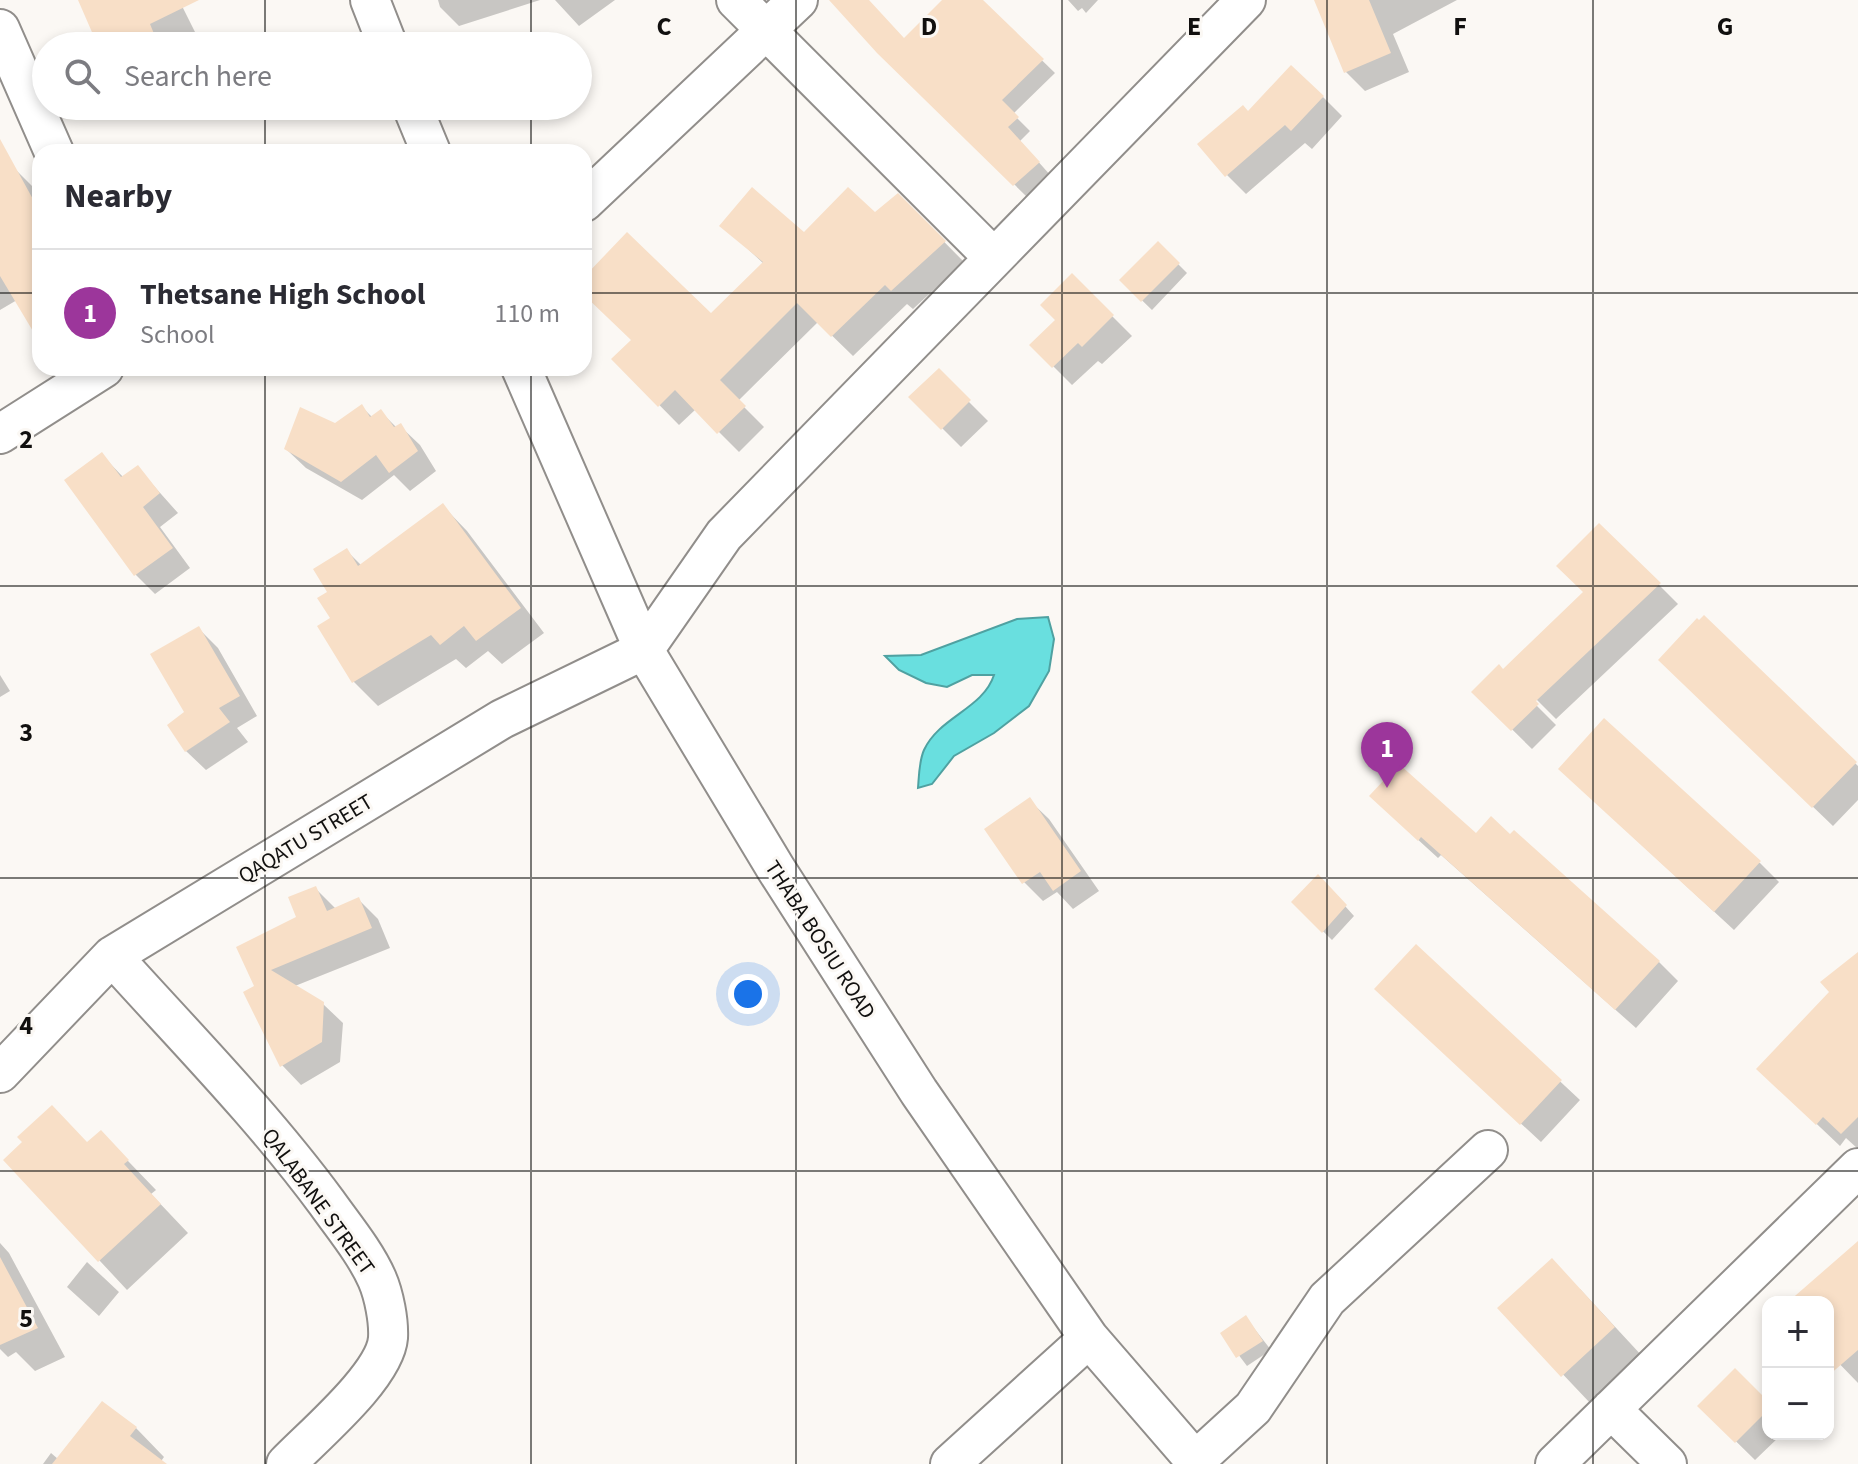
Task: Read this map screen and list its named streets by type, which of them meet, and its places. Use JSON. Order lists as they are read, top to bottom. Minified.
{"streets":{"street":["QAQATU STREET","THABA BOSIU ROAD","QALABANE STREET"]},"crossings":[["QAQATU STREET","THABA BOSIU ROAD"],["QAQATU STREET","QALABANE STREET"]],"page":{"search":"Search here","heading":"Nearby","list":[{"mark":"1","name":"Thetsane High School","note":"School","value":"110 m"}],"pins":"1","map_buttons":["+","−"]},"grid":{"columns":["C","D","E","F","G"],"rows":["2","3","4","5"]}}
